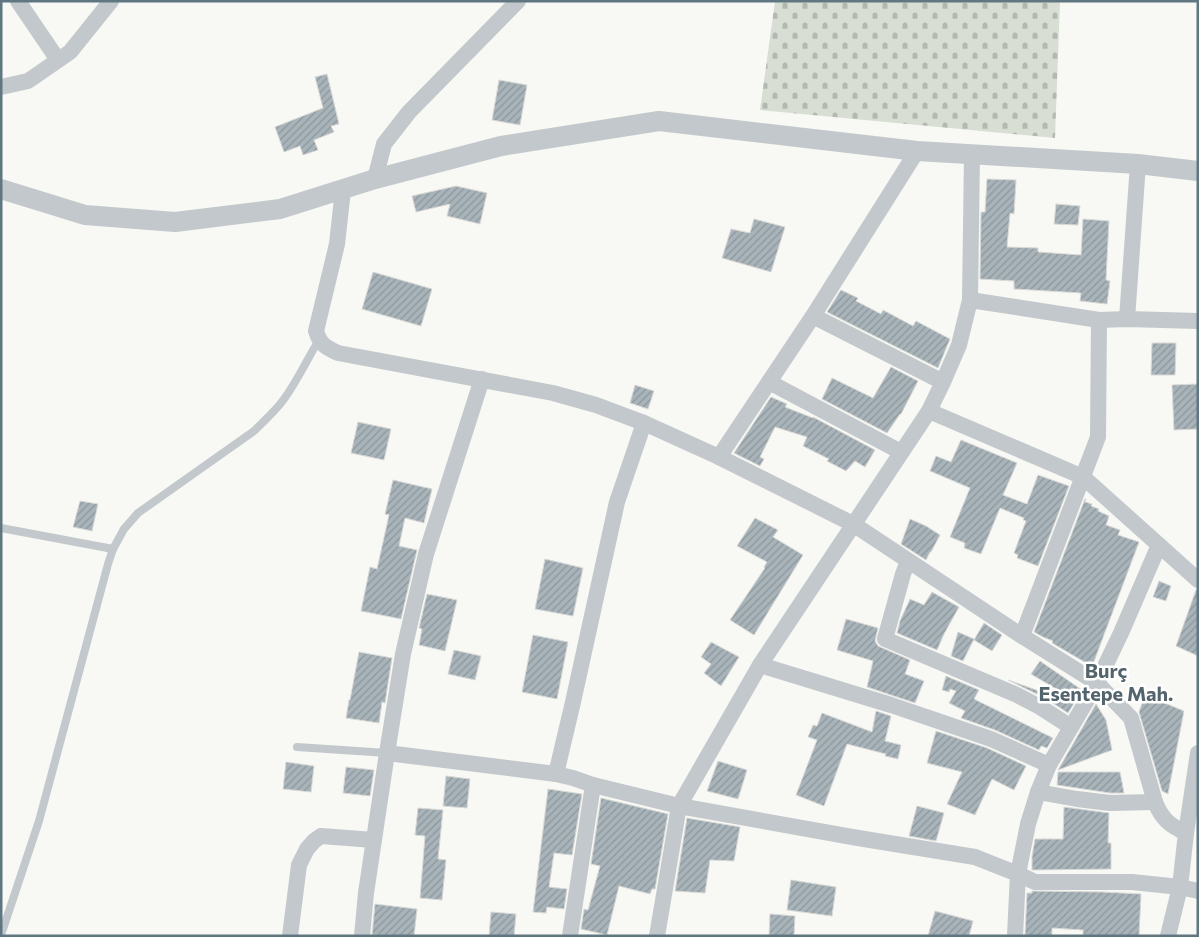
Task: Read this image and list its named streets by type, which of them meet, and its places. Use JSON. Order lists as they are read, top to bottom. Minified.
{"districts":["Burç Esentepe Mah."]}
